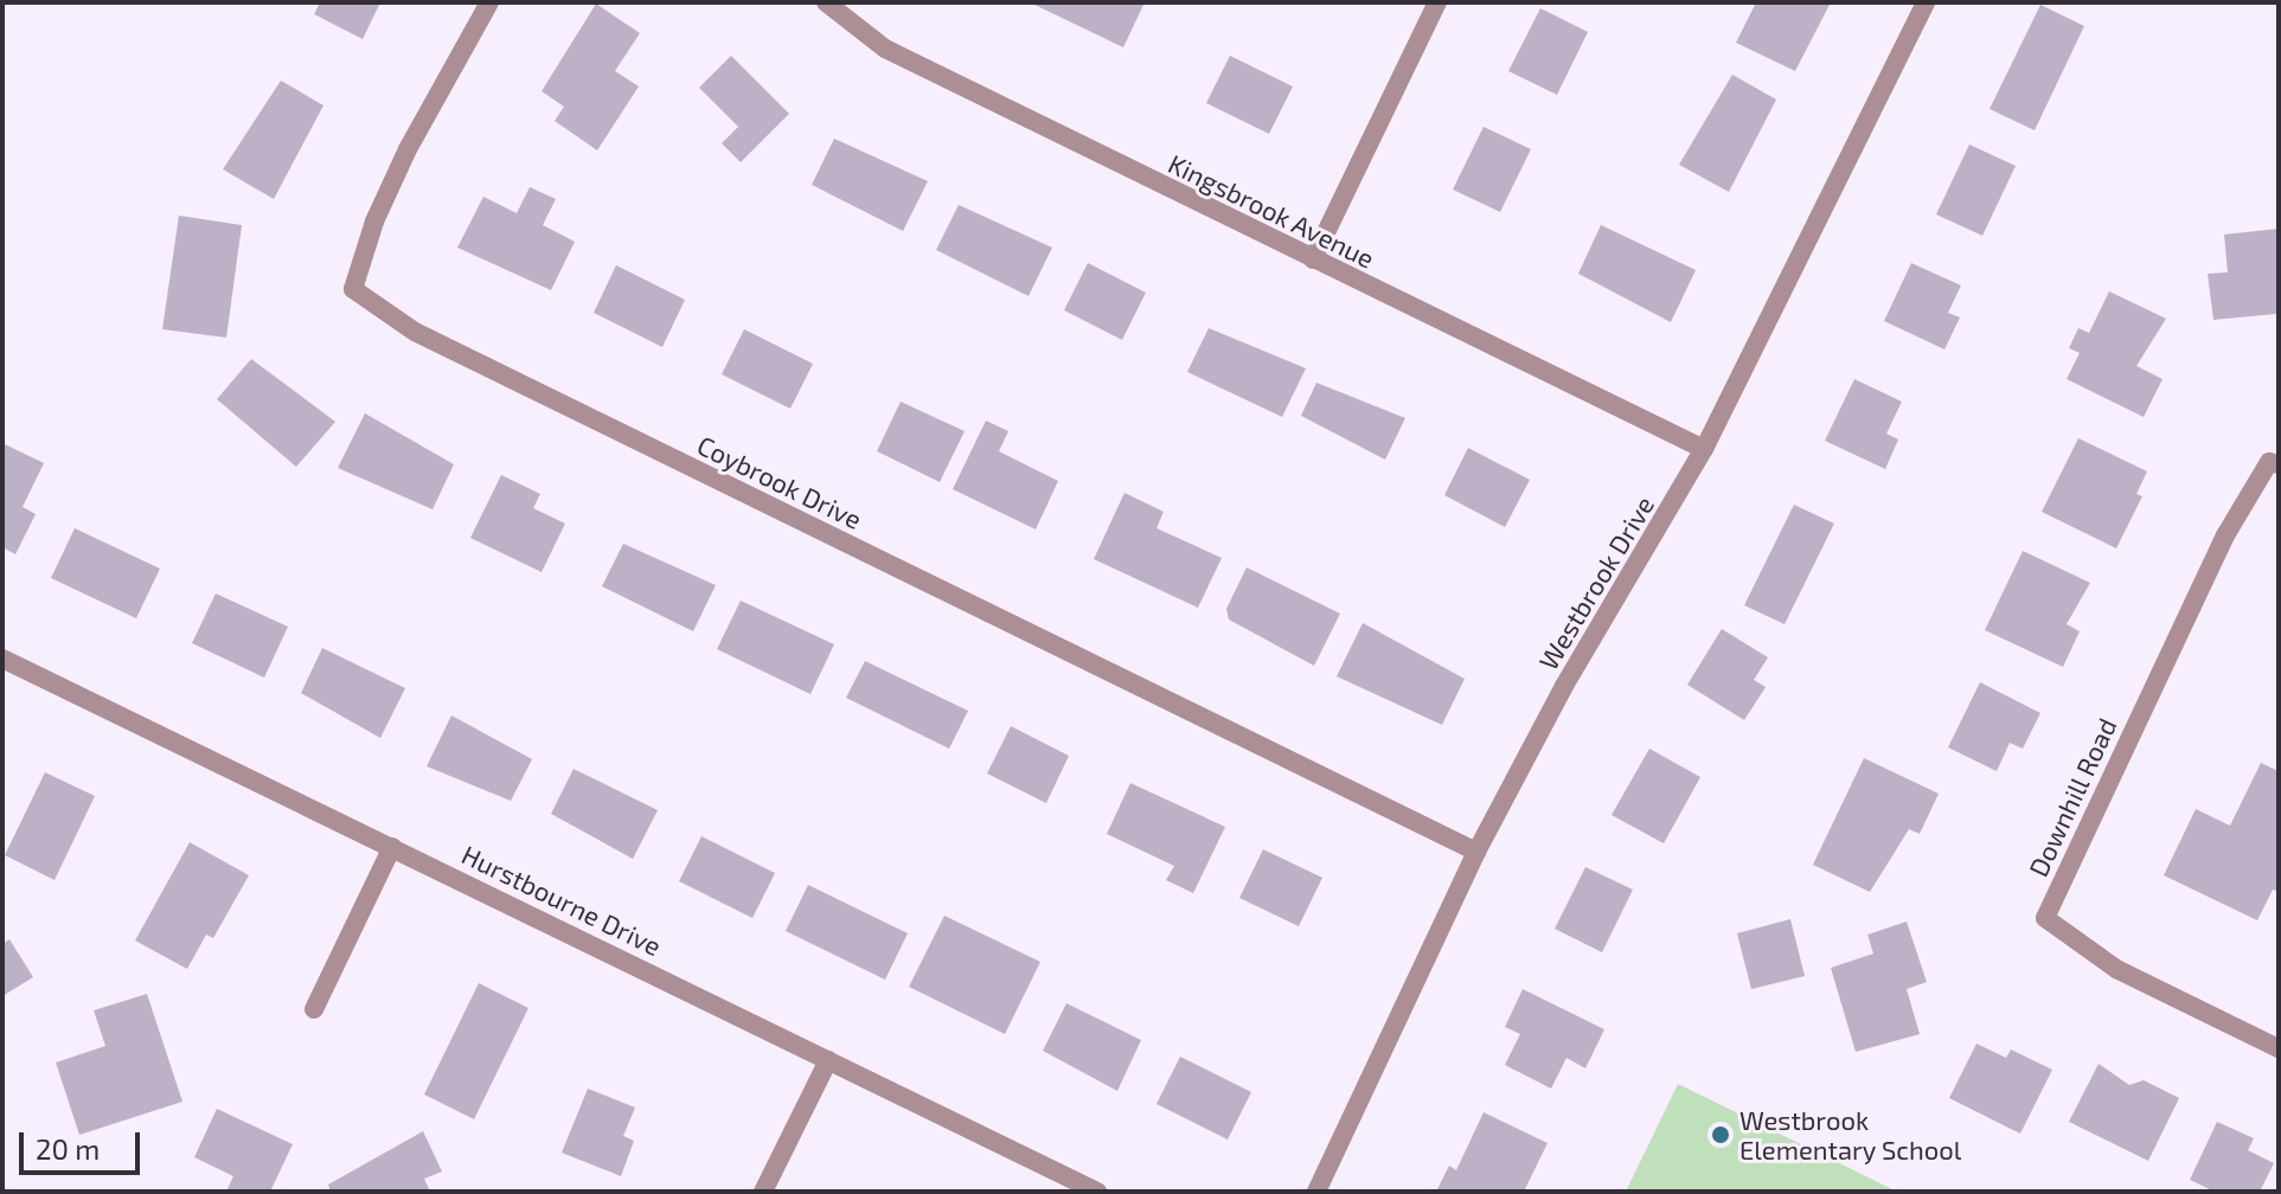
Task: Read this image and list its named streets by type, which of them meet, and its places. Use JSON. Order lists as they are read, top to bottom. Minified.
{"streets":{"street":["Kingsbrook Avenue","Coybrook Drive","Westbrook Drive","Downhill Road","Hurstbourne Drive"]},"crossings":[["Kingsbrook Avenue","Westbrook Drive"],["Coybrook Drive","Westbrook Drive"]],"places":["Westbrook Elementary School"],"scale_bar":"20 m"}
